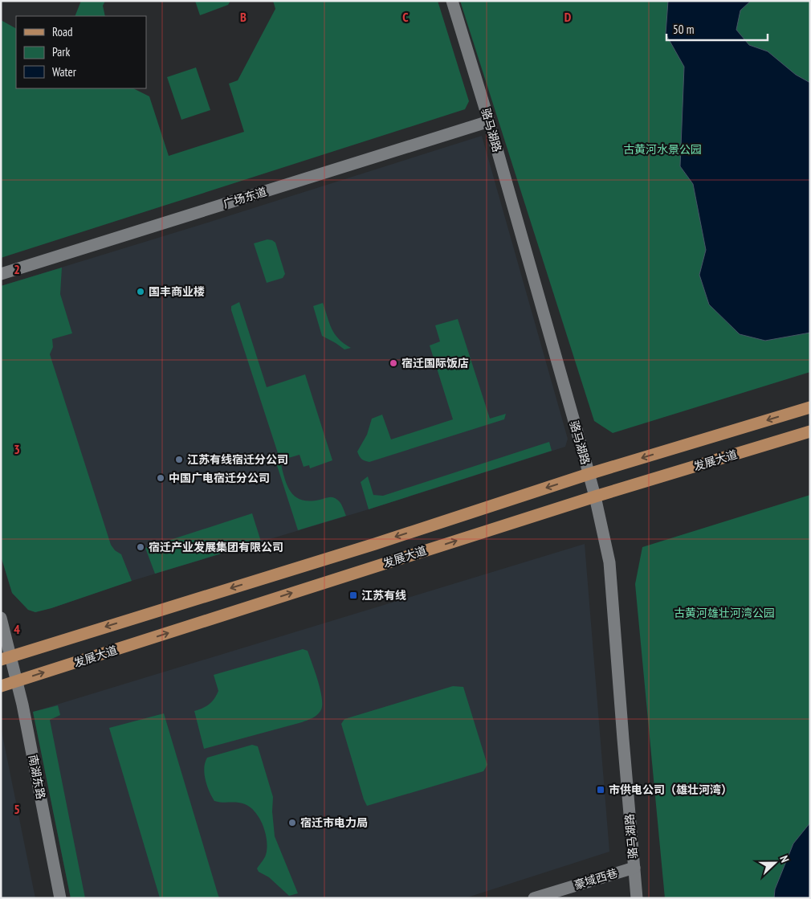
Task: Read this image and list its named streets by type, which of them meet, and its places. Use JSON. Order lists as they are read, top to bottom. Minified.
{"streets":{"main road":["发展大道"],"street":["骆马湖路","广场东道","南湖东路","豪域西巷"]},"crossings":[["骆马湖路","广场东道"],["骆马湖路","发展大道"],["骆马湖路","豪域西巷"],["发展大道","南湖东路"]],"parks":["古黄河水景公园","古黄河雄壮河湾公园"],"places":{"other":["国丰商业楼","宿迁国际饭店","江苏有线宿迁分公司","中国广电宿迁分公司","宿迁产业发展集团有限公司","宿迁市电力局"],"transit":["江苏有线","市供电公司（雄壮河湾）"]},"legend":["Road","Park","Water"],"scale_bar":"50 m","north":"right","grid":{"columns":["B","C","D"],"rows":["2","3","4","5"]}}
